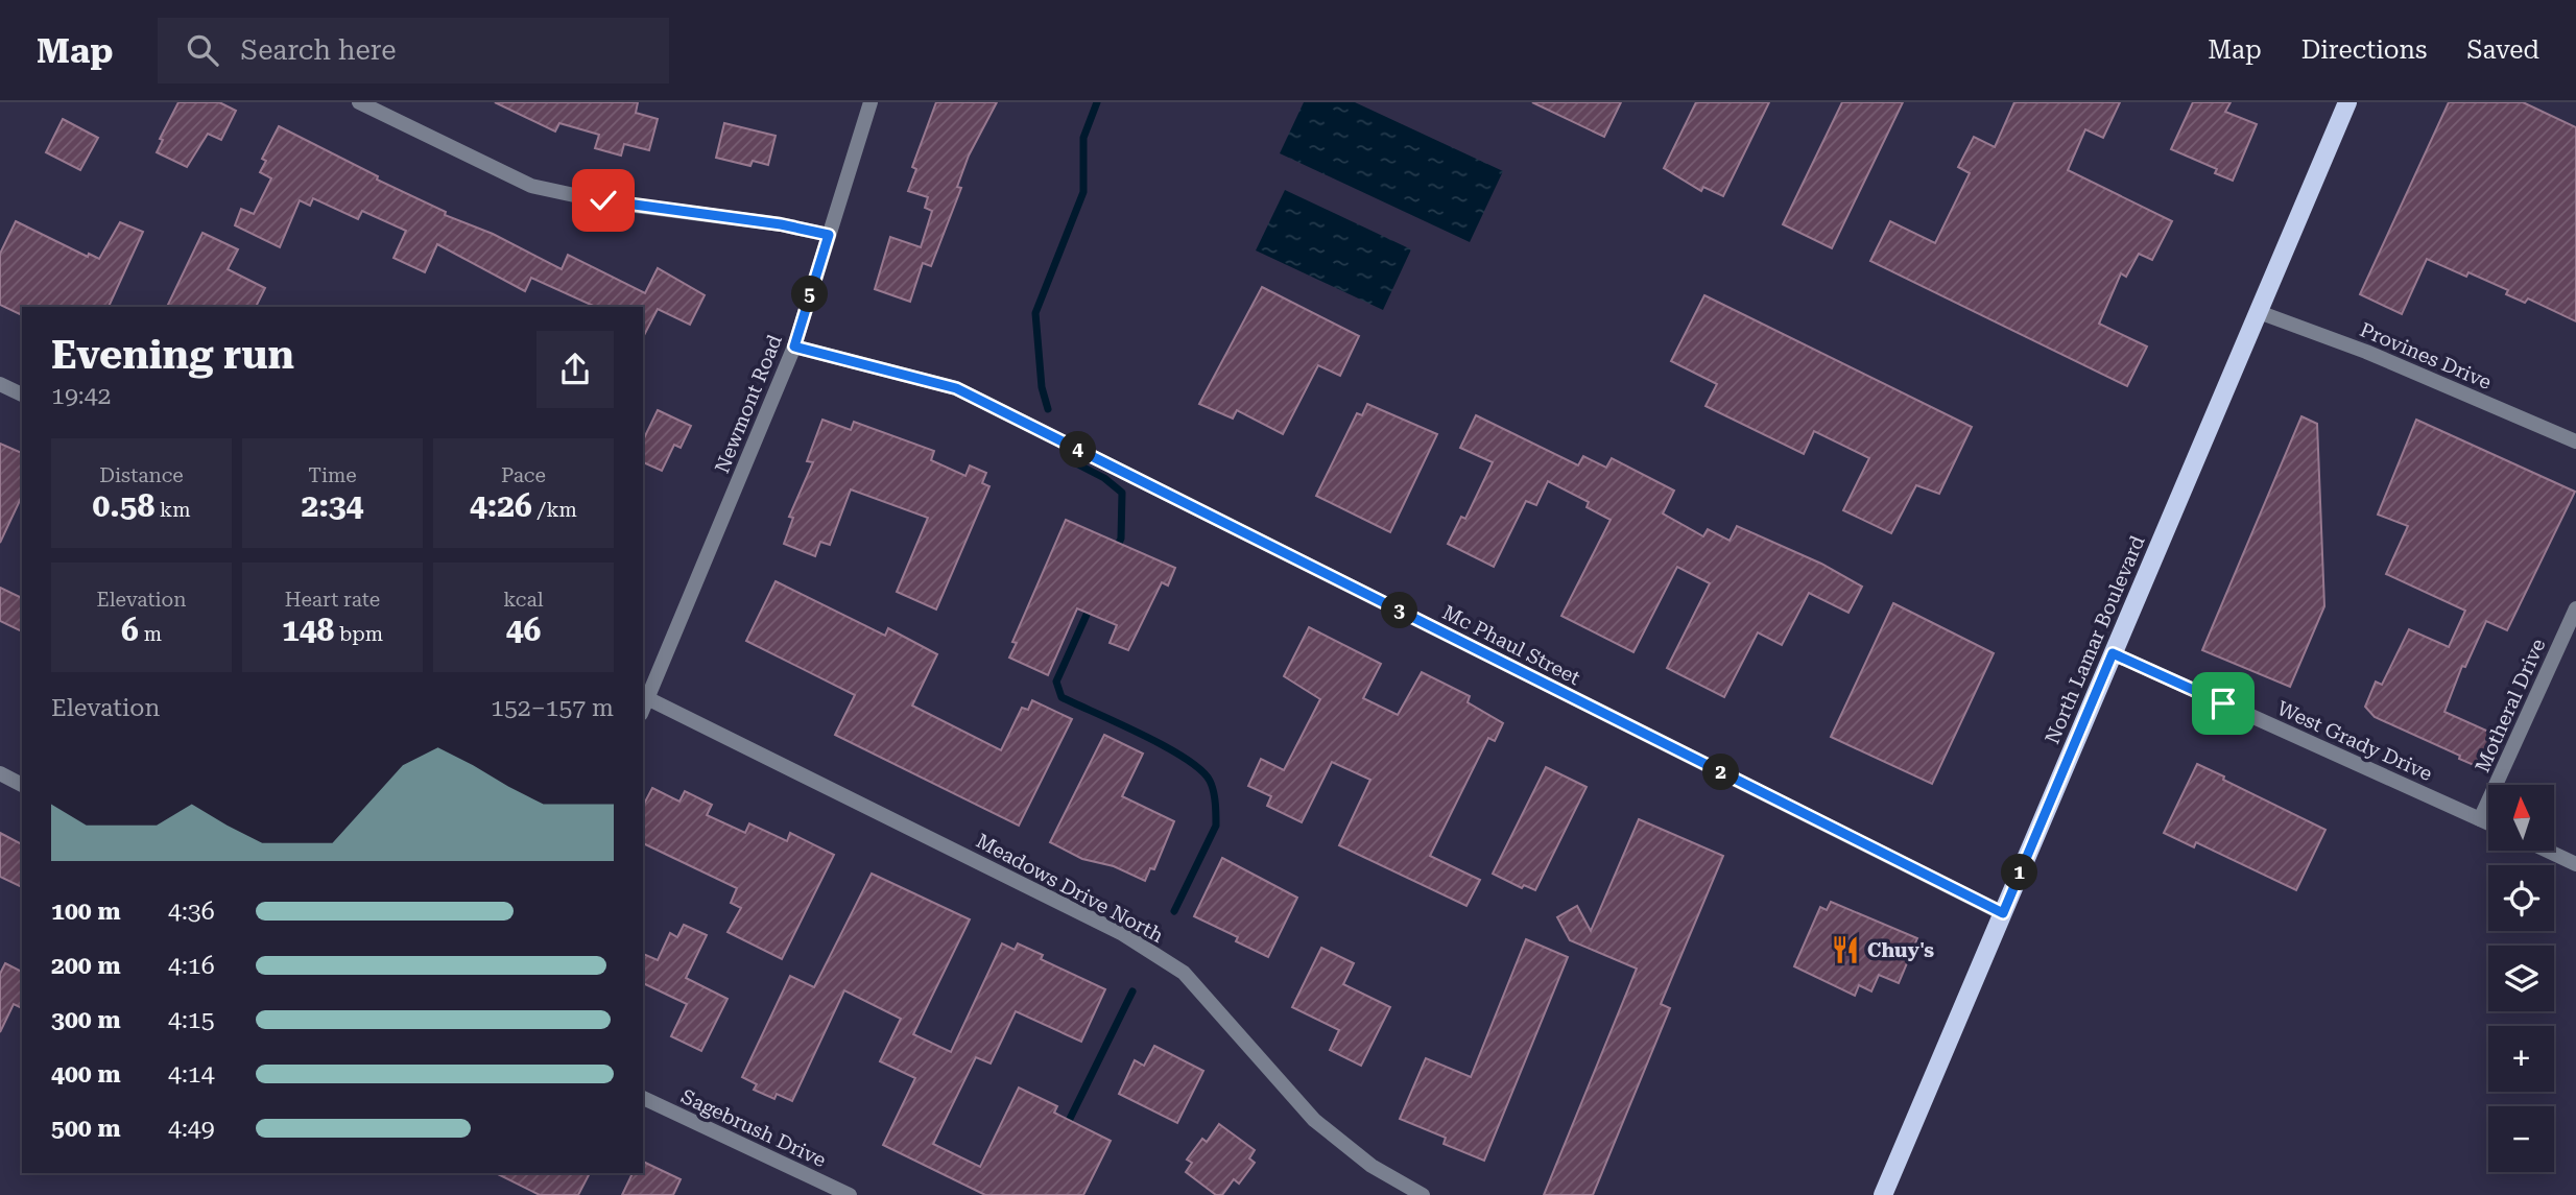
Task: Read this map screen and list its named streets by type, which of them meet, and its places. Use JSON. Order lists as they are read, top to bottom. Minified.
{"streets":{"main road":["North Lamar Boulevard"],"street":["Provines Drive","Newmont Road","Mc Phaul Street","Motheral Drive","West Grady Drive","Meadows Drive North","Sagebrush Drive"]},"crossings":[["Provines Drive","North Lamar Boulevard"],["Newmont Road","Mc Phaul Street"],["Newmont Road","Meadows Drive North"],["North Lamar Boulevard","Mc Phaul Street"],["North Lamar Boulevard","West Grady Drive"],["Motheral Drive","West Grady Drive"]],"places":{"restaurant":["Chuy's"]},"north":"top","page":{"header":"Map","search":"Search here","nav":["Map","Directions","Saved"],"pins":["5","4","3","2","1"],"heading":["Evening run","19:42"],"stats":[["Distance","0.58 km"],["Time","2:34"],["Pace","4:26 /km"],["Elevation","6 m"],["Heart rate","148 bpm"],["kcal","46"]],"chart":["Elevation","152–157 m"],"map_buttons":["+","−"],"list":[{"name":"100 m","note":"4:36"},{"name":"200 m","note":"4:16"},{"name":"300 m","note":"4:15"},{"name":"400 m","note":"4:14"},{"name":"500 m","note":"4:49"}]}}
